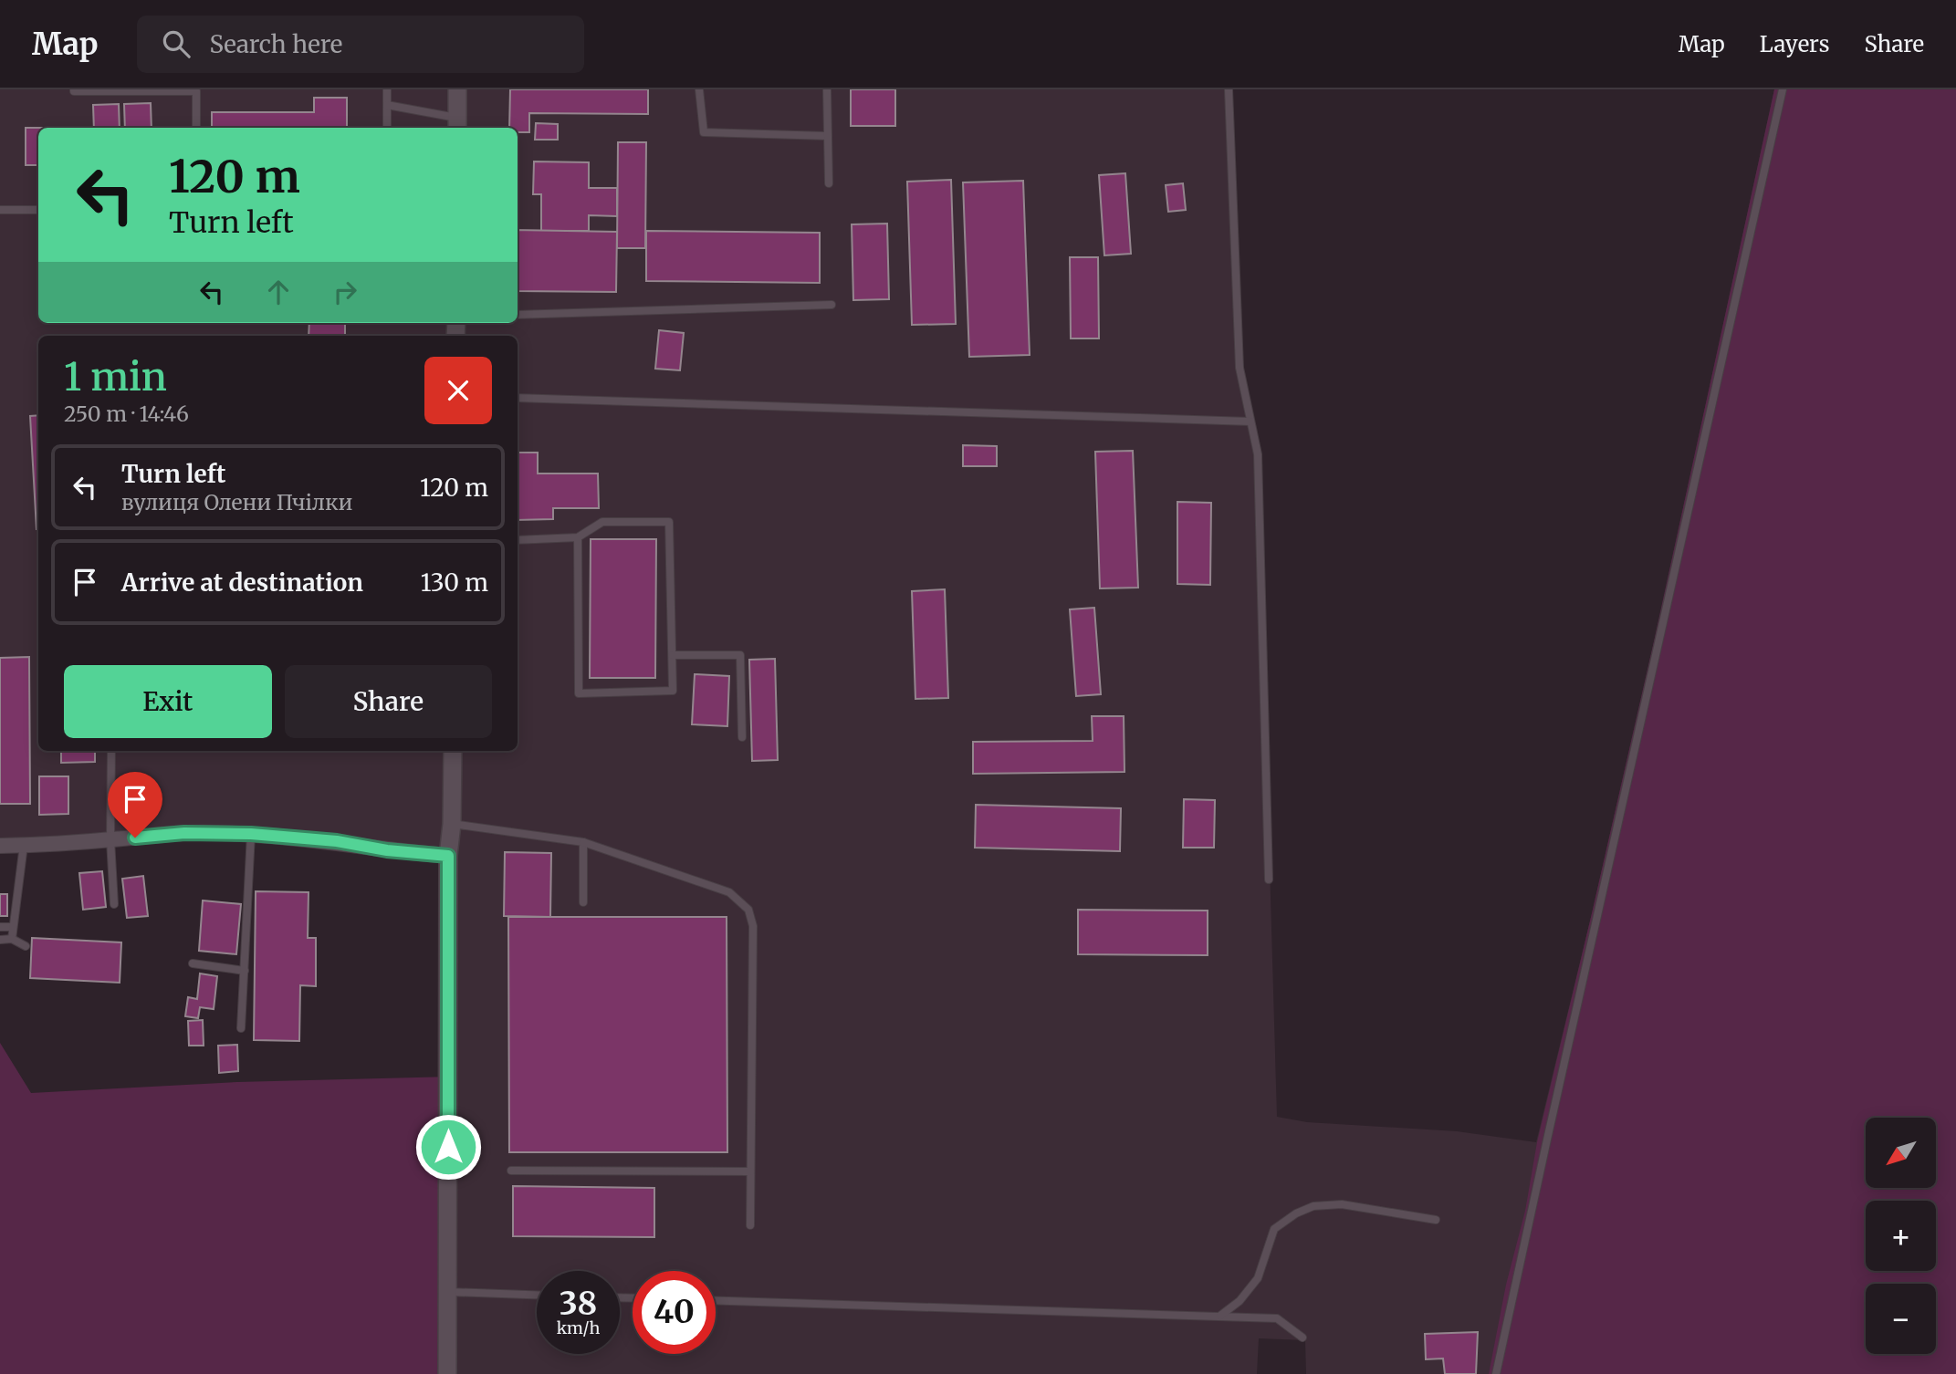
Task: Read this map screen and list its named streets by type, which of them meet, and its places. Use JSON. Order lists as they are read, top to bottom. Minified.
{"north":"bottom left","page":{"header":"Map","search":"Search here","nav":["Map","Layers","Share"],"turn":["120 m","Turn left"],"heading":["1 min","250 m · 14:46"],"list":[{"name":"Turn left","note":"вулиця Олени Пчілки","value":"120 m"},{"name":"Arrive at destination","value":"130 m"}],"buttons":["Exit","Share"],"map_buttons":["+","−"],"speed":"38 km/h","limit":"40"}}
